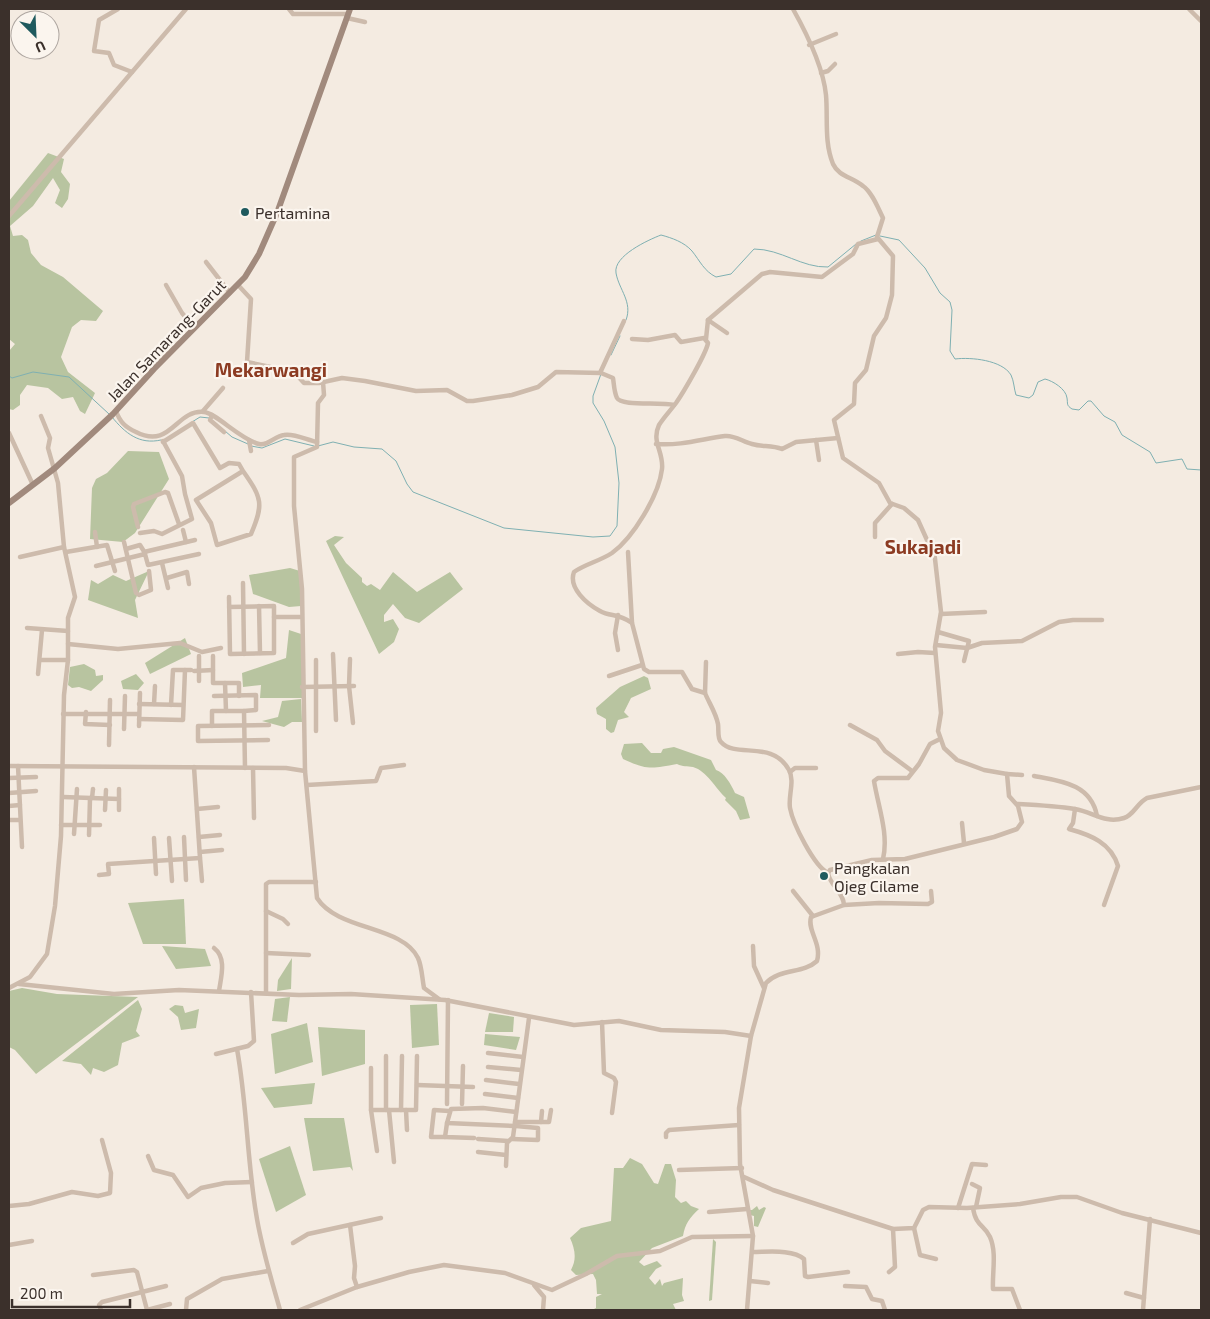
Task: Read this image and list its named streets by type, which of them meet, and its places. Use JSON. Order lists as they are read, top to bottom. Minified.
{"streets":{"main road":["Jalan Samarang-Garut"]},"districts":["Mekarwangi","Sukajadi"],"places":["Pertamina","Pangkalan Ojeg Cilame"],"scale_bar":"200 m","north":"bottom right"}
